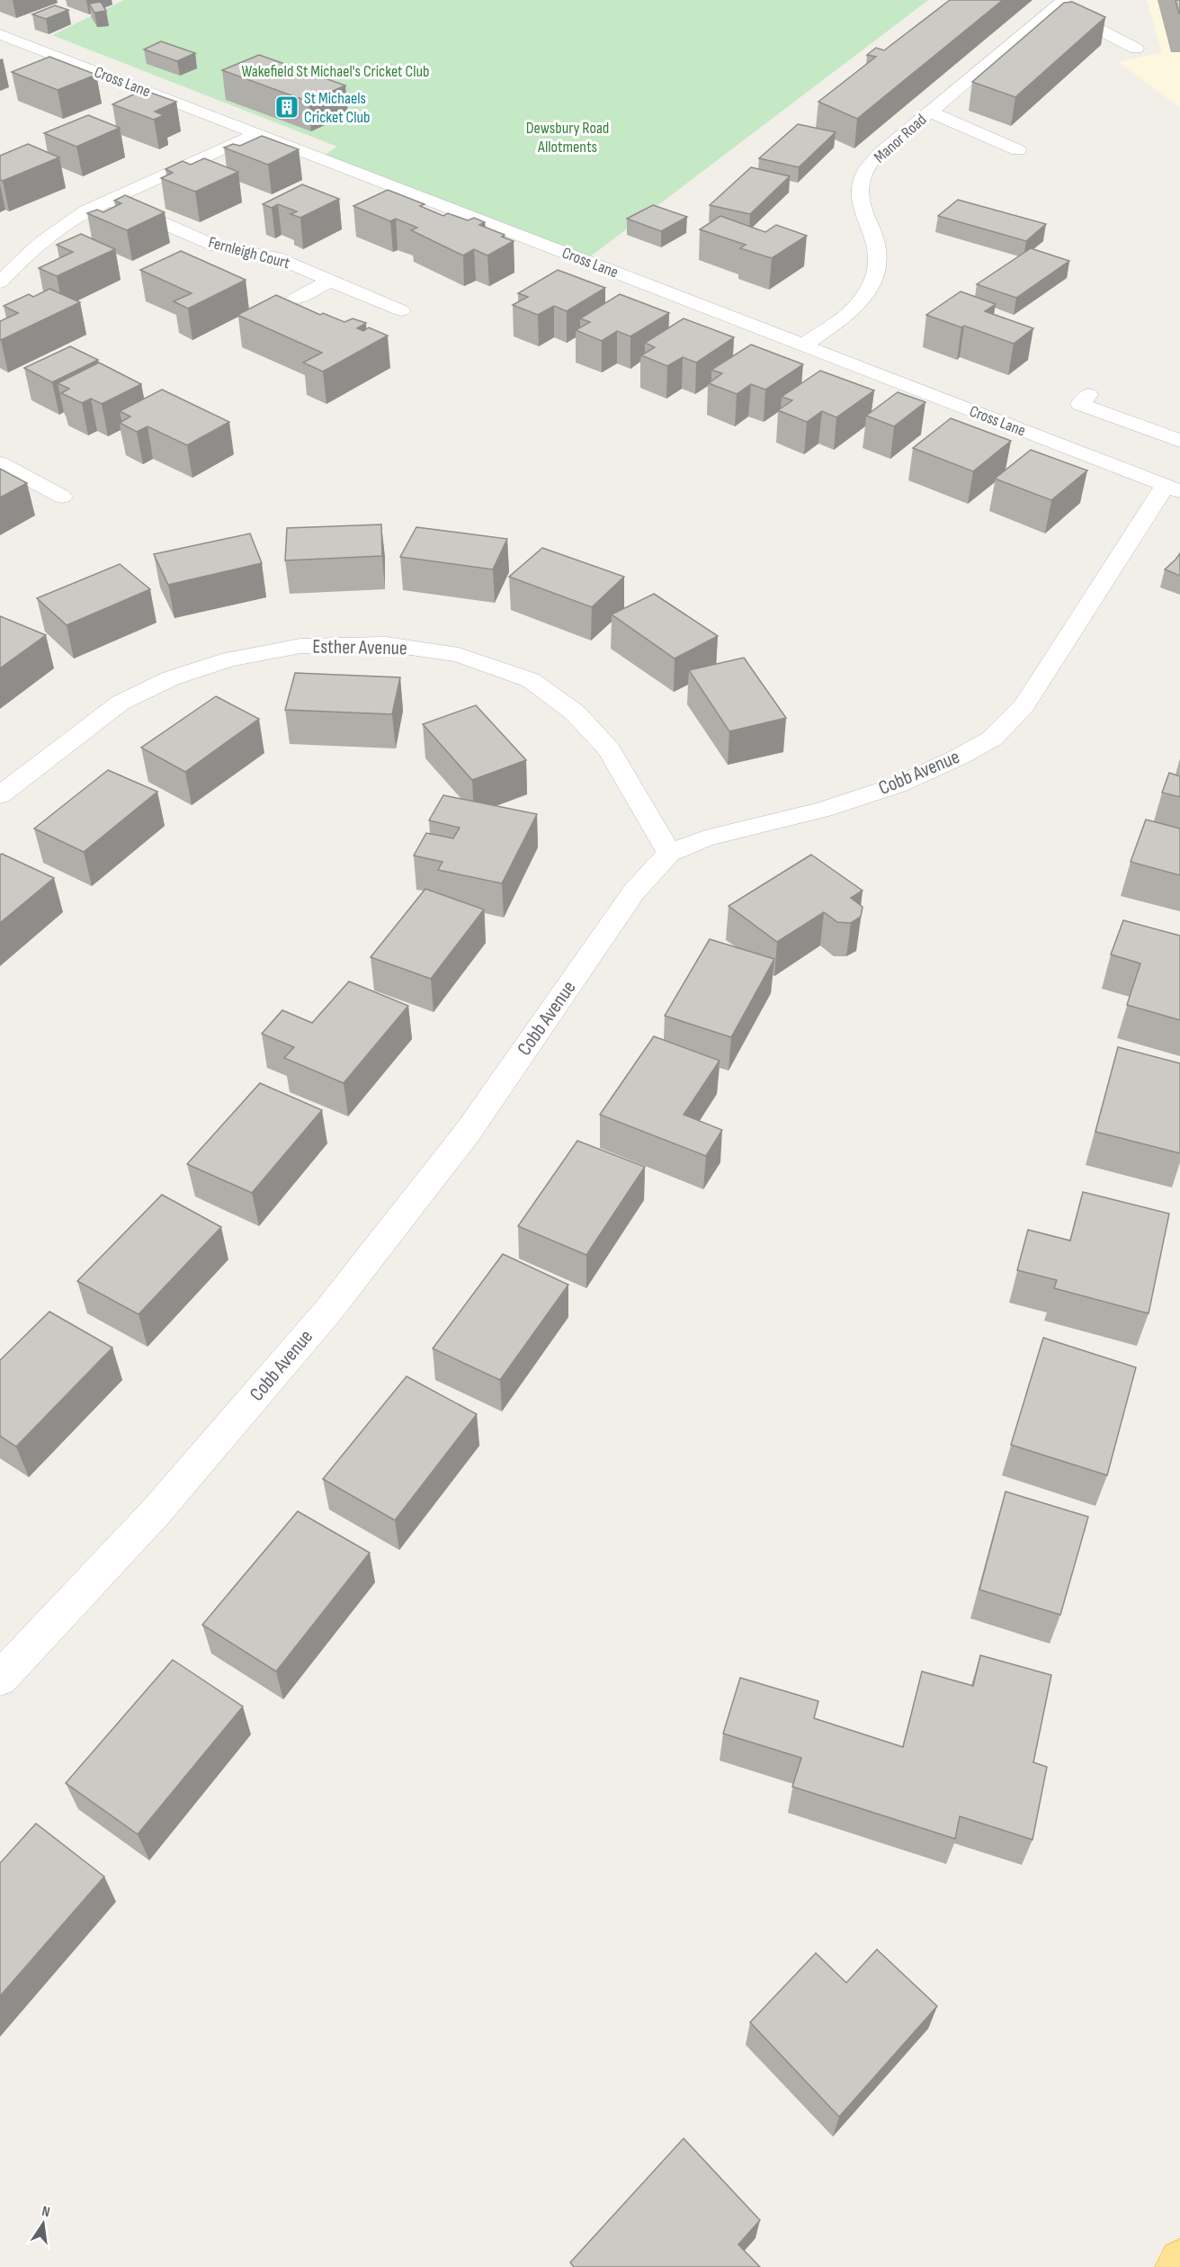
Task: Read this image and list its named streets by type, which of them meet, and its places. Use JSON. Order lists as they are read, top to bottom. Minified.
{"streets":{"street":["Cross Lane","Manor Road","Fernleigh Court","Esther Avenue","Cobb Avenue"]},"crossings":[["Cross Lane","Manor Road"],["Cross Lane","Cobb Avenue"],["Esther Avenue","Cobb Avenue"]],"parks":["Wakefield St Michael's Cricket Club","Dewsbury Road Allotments"],"places":{"building":["St Michaels Cricket Club"]},"north":"top"}
